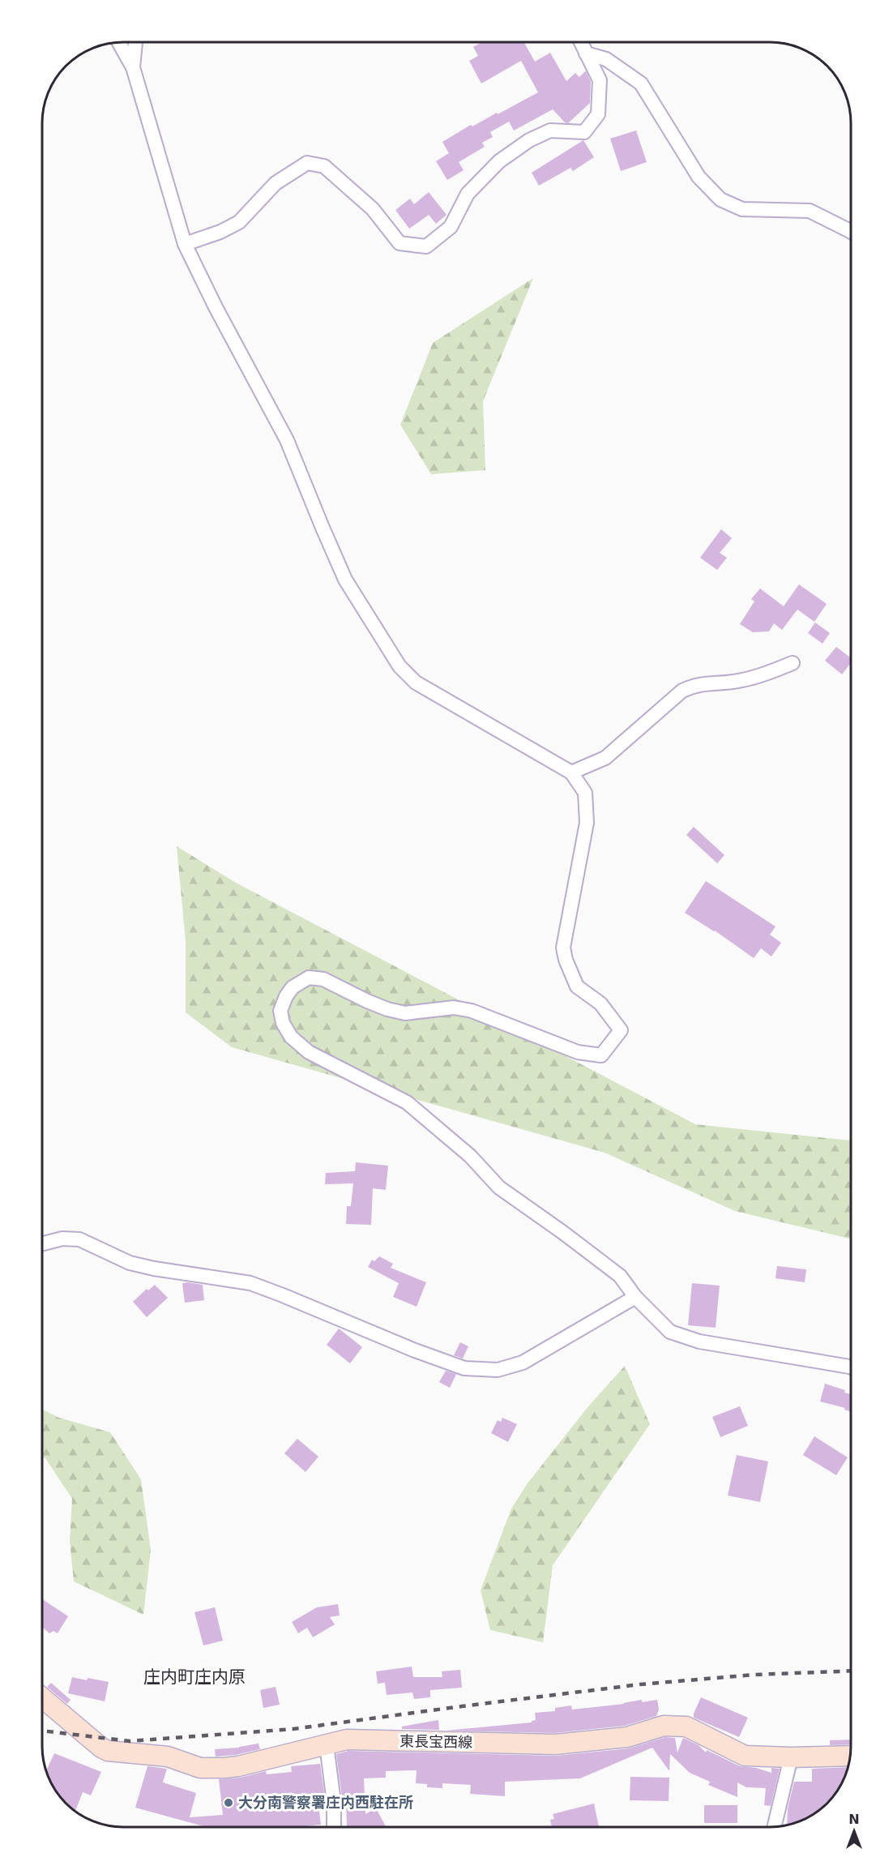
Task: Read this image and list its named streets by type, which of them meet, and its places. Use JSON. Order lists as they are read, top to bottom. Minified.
{"streets":{"main road":["東長宝西線"]},"districts":["庄内町庄内原"],"places":["大分南警察署庄内西駐在所"],"north":"top"}
